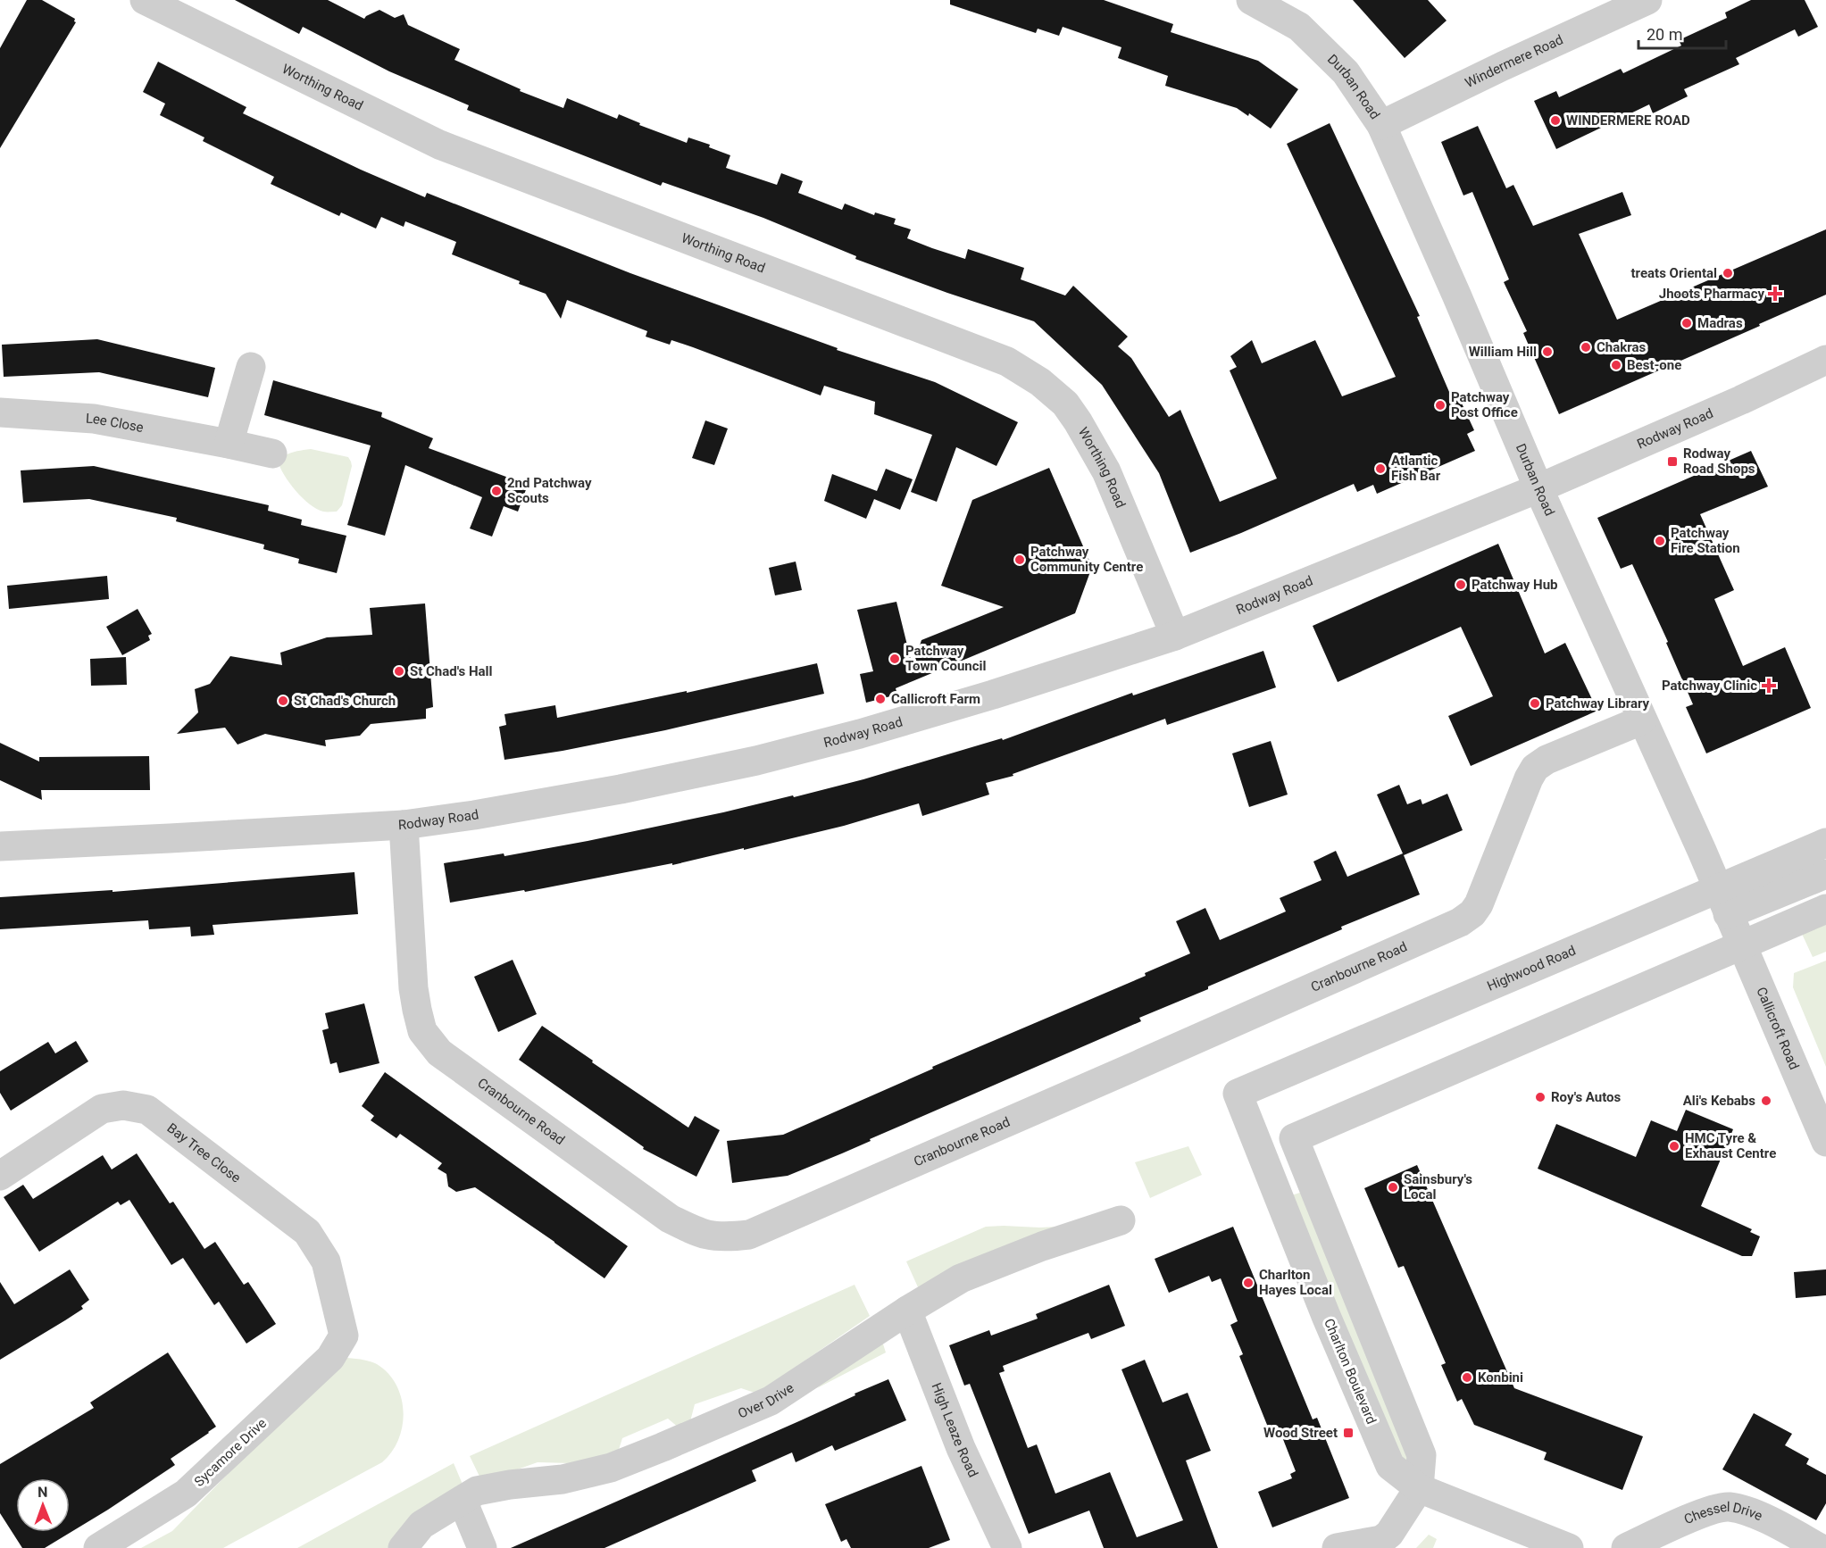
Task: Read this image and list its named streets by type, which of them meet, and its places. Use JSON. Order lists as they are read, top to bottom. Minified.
{"streets":{"street":["Windermere Road","Worthing Road","Durban Road","Lee Close","Rodway Road","Cranbourne Road","Highwood Road","Callicroft Road","Bay Tree Close","Charlton Boulevard","Over Drive","High Leaze Road","Sycamore Drive","Chessel Drive"]},"crossings":[["Windermere Road","Durban Road"],["Worthing Road","Rodway Road"],["Durban Road","Rodway Road"],["Durban Road","Cranbourne Road"],["Durban Road","Highwood Road"],["Durban Road","Callicroft Road"],["Rodway Road","Cranbourne Road"],["Highwood Road","Callicroft Road"],["Highwood Road","Charlton Boulevard"],["Bay Tree Close","Sycamore Drive"],["Over Drive","High Leaze Road"]],"places":{"other":["WINDERMERE ROAD","treats Oriental","Madras","Chakras","William Hill","Best-one","Patchway Post Office","Atlantic Fish Bar","2nd Patchway Scouts","Patchway Fire Station","Patchway Community Centre","Patchway Hub","Patchway Town Council","St Chad's Hall","Callicroft Farm","St Chad's Church","Patchway Library","Roy's Autos","Ali's Kebabs","HMC Tyre & Exhaust Centre","Sainsbury's Local","Charlton Hayes Local","Konbini"],"health":["Jhoots Pharmacy","Patchway Clinic"],"transit":["Rodway Road Shops","Wood Street"]},"scale_bar":"20 m","north":"top"}
